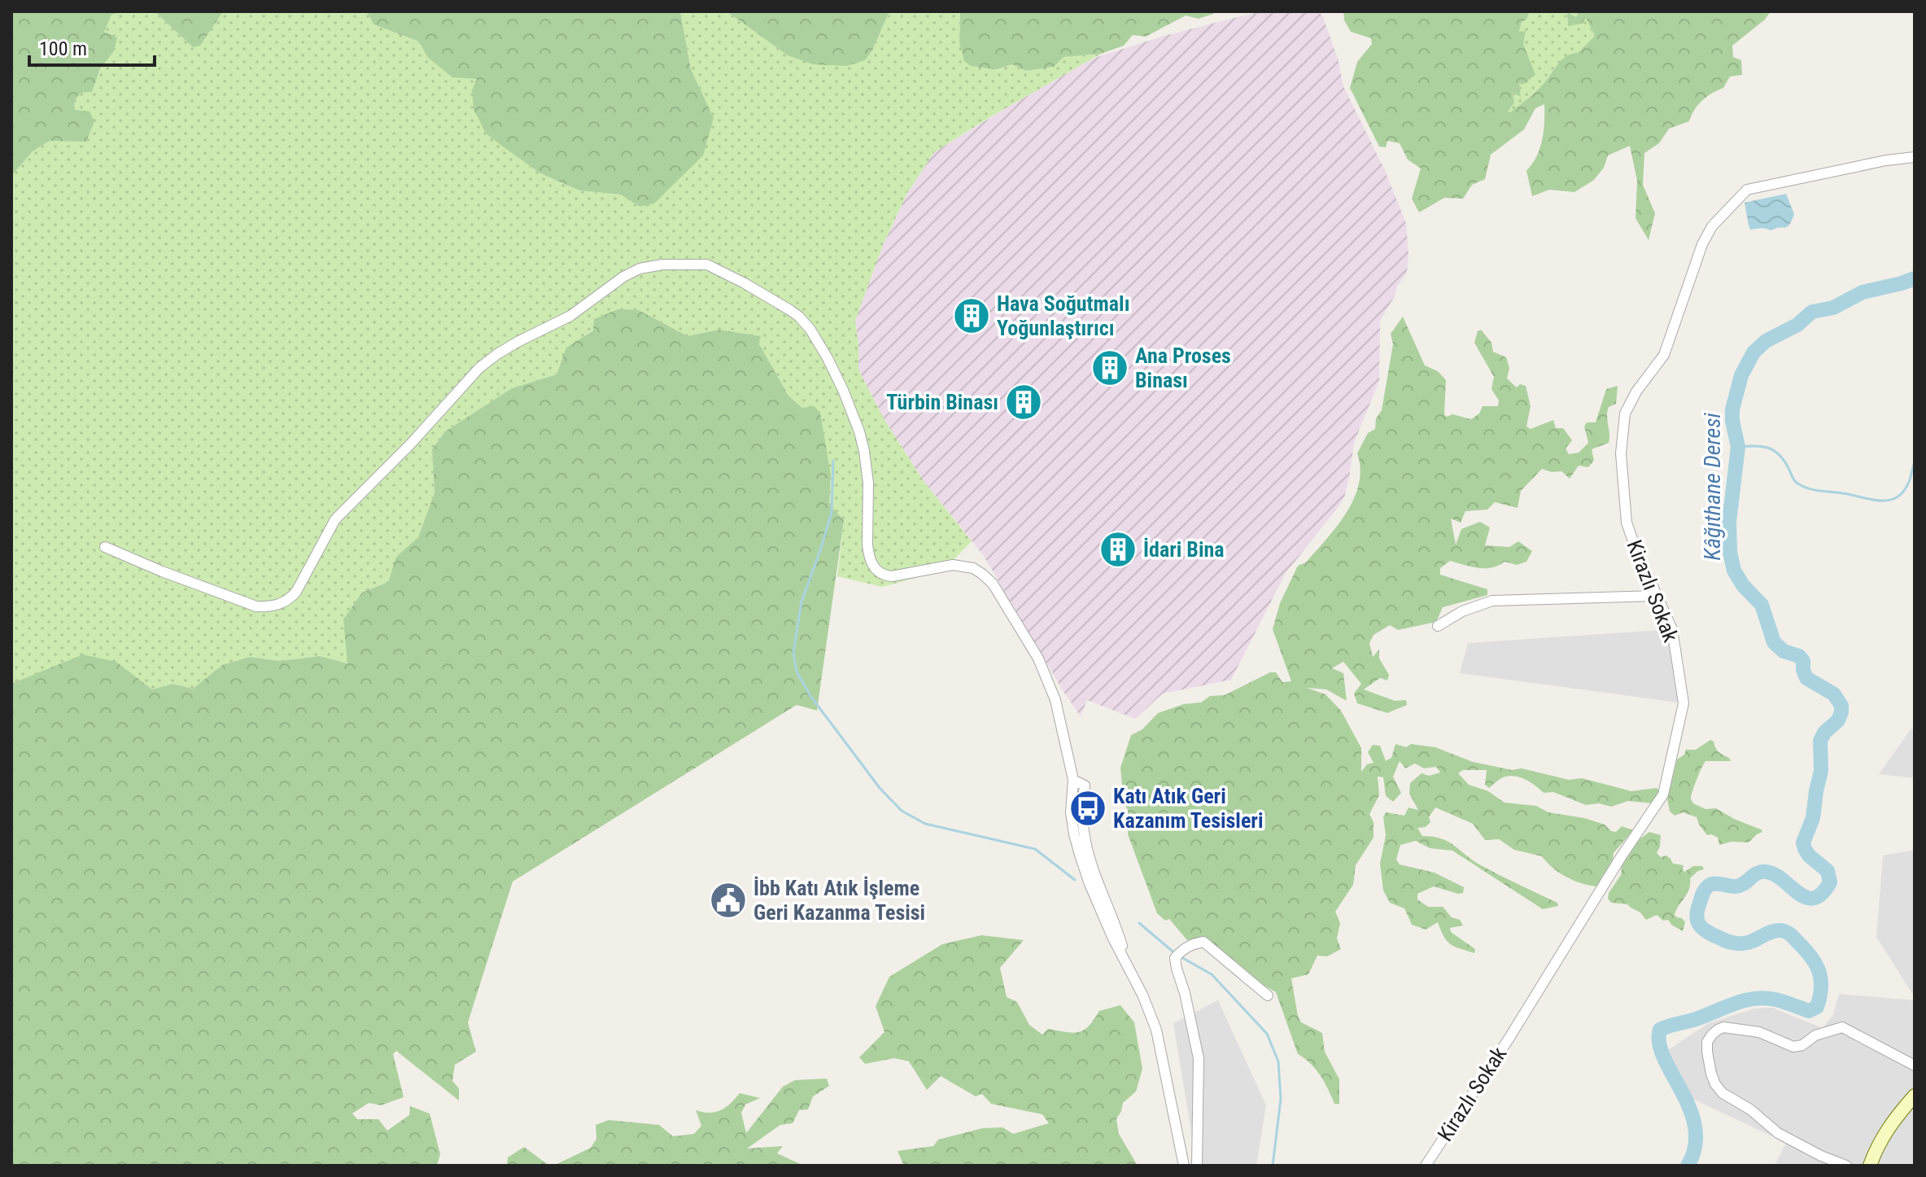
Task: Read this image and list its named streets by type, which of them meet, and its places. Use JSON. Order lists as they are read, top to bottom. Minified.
{"streets":{"street":["Kirazlı Sokak"]},"water":["Kâğıthane Deresi"],"places":{"building":["Hava Soğutmalı Yoğunlaştırıcı","Ana Proses Binası","Türbin Binası","İdari Bina"],"bus stop":["Katı Atık Geri Kazanım Tesisleri"],"public building":["İbb Katı Atık İşleme Geri Kazanma Tesisi"]},"scale_bar":"100 m"}
